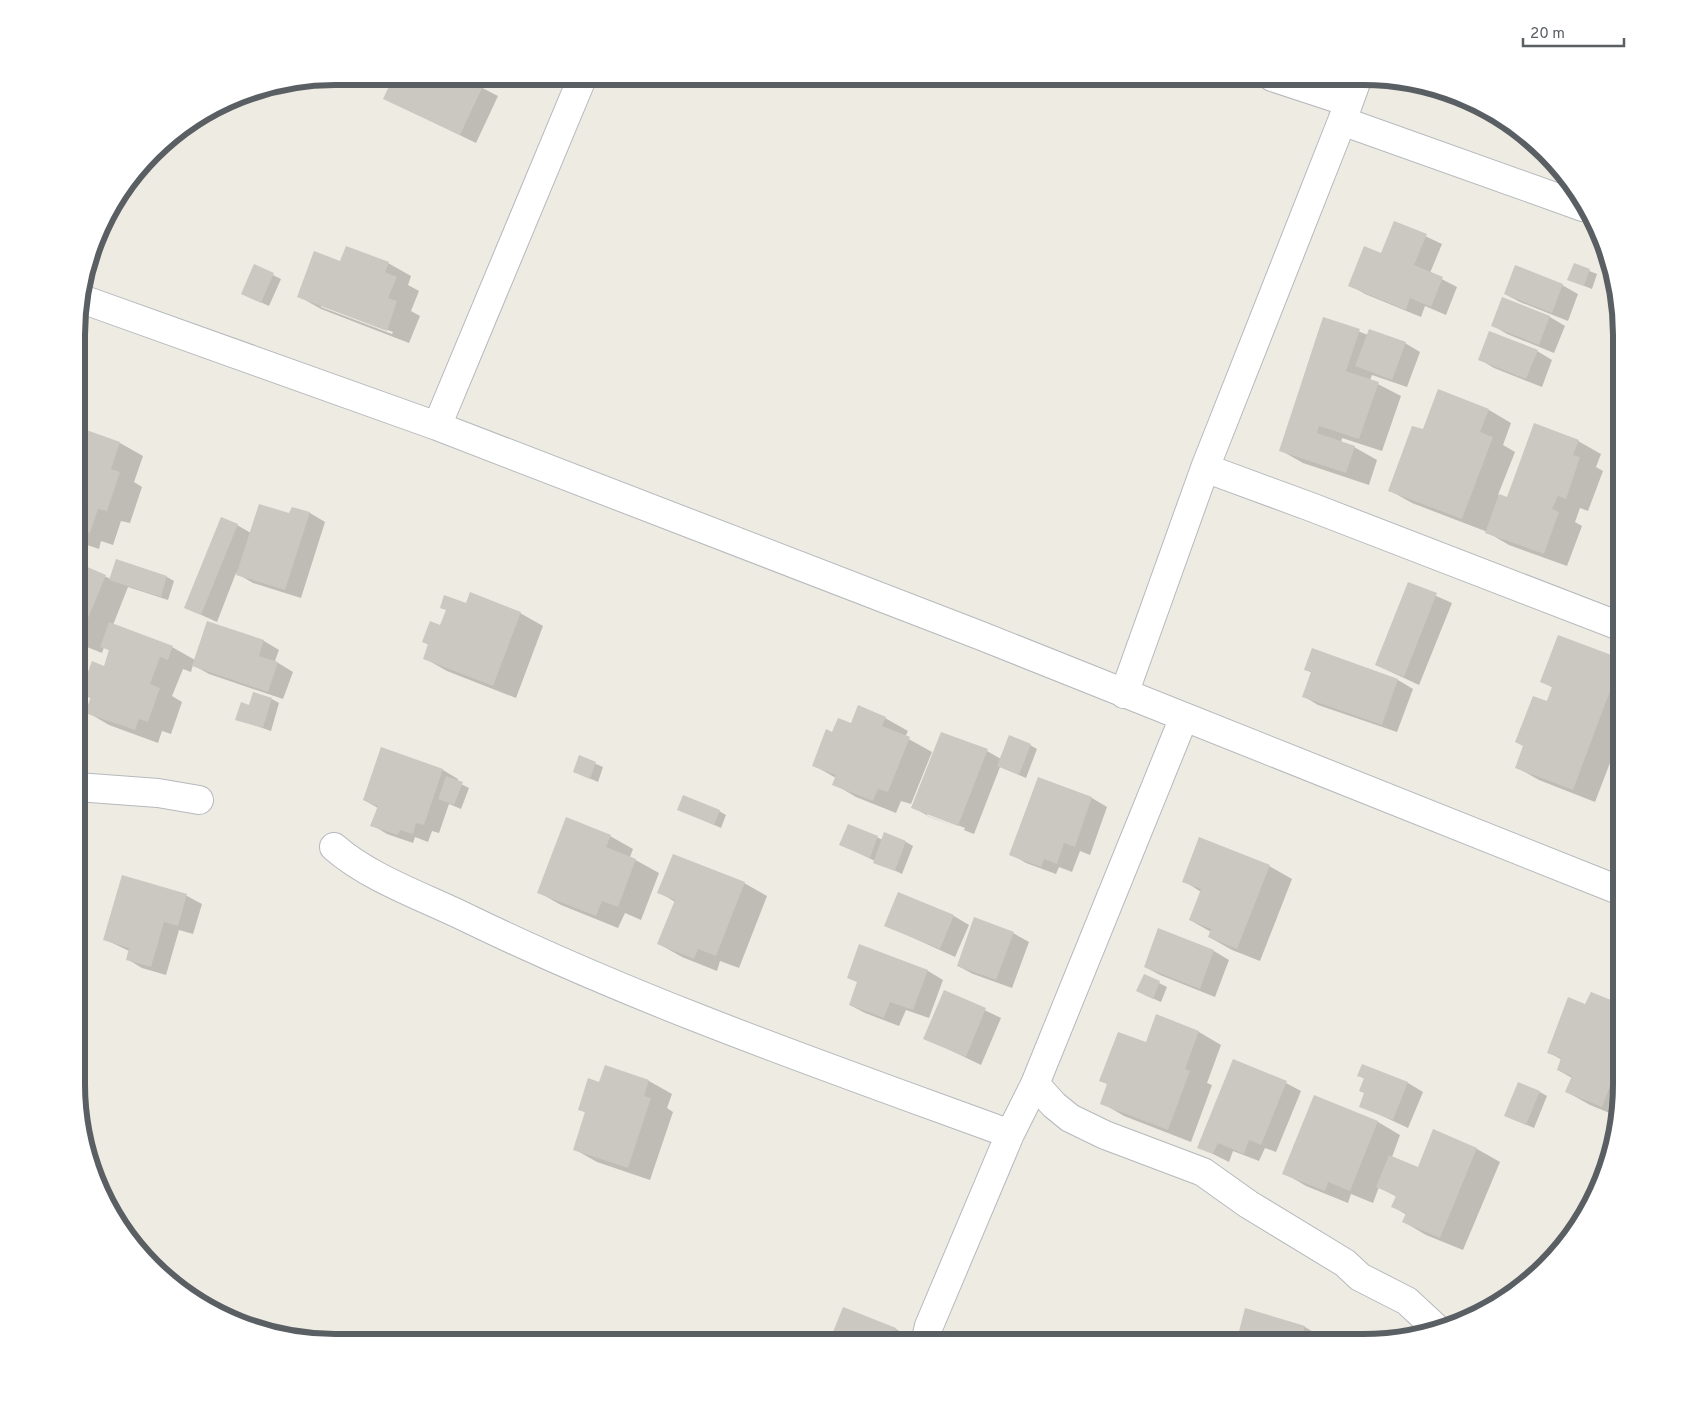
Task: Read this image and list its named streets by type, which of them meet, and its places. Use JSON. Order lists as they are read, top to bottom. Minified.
{"scale_bar":"20 m"}
